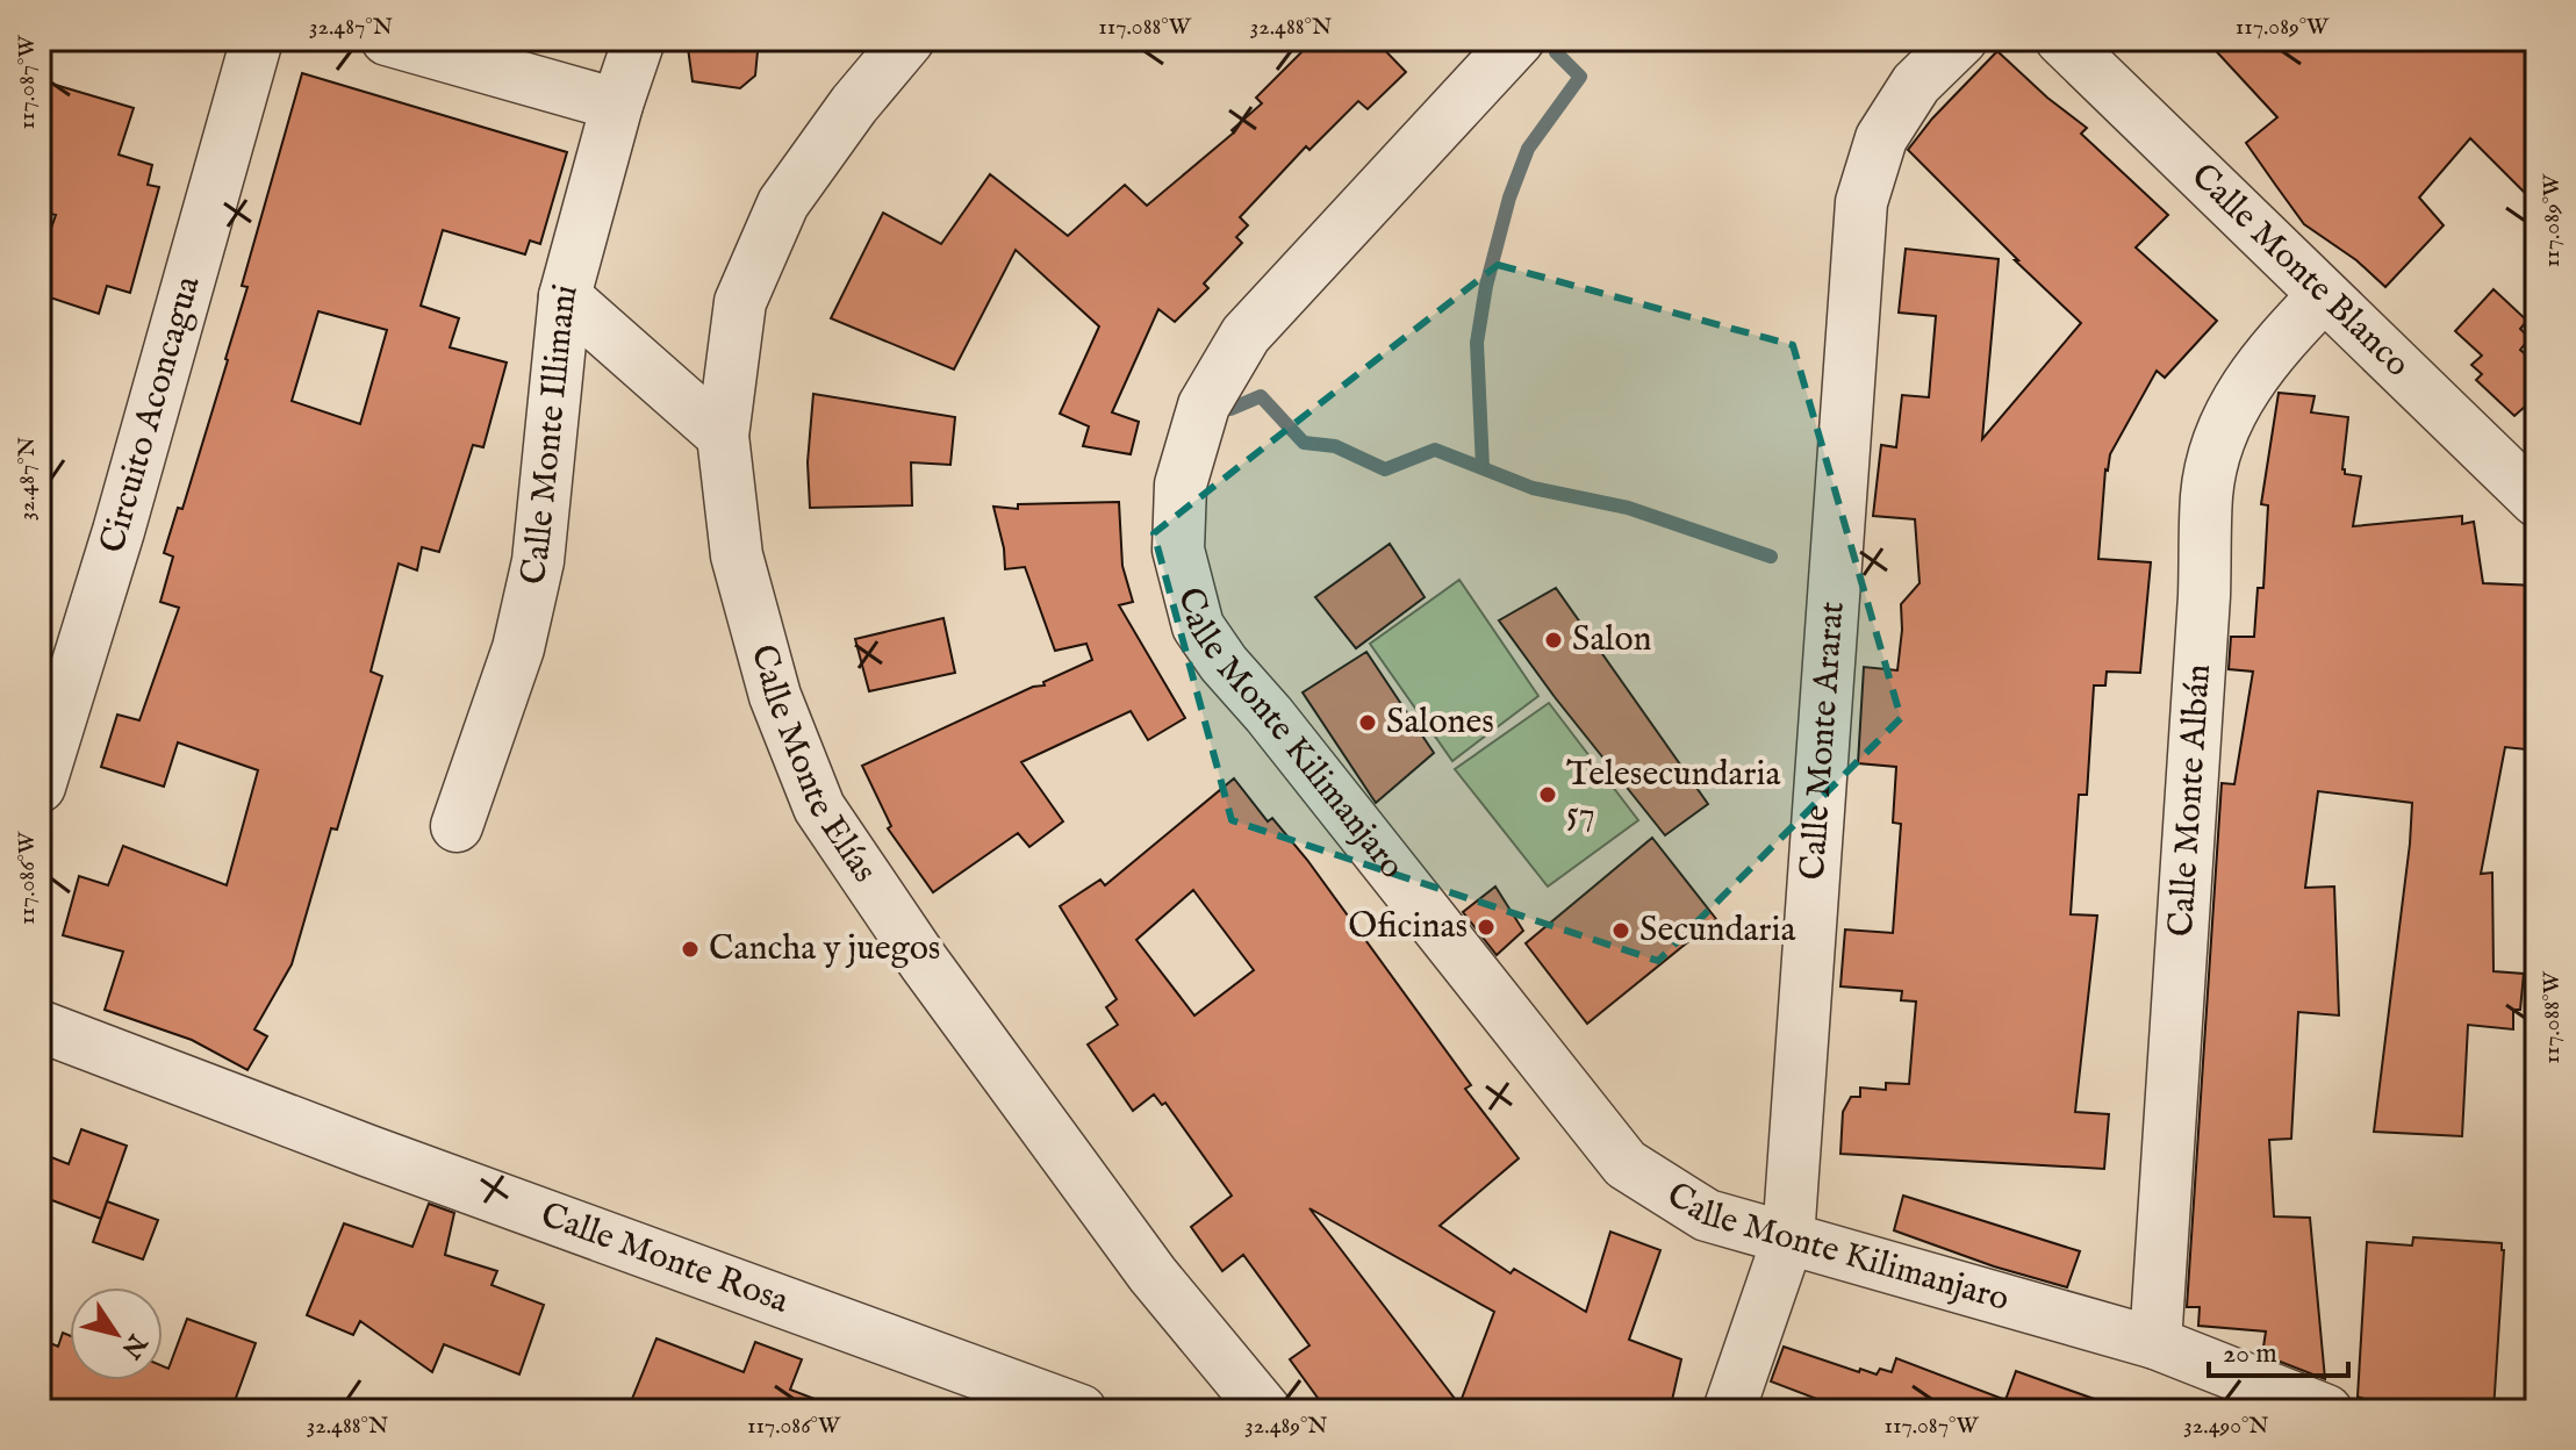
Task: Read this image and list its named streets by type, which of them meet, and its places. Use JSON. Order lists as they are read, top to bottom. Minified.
{"streets":{"street":["Calle Monte Blanco","Circuito Aconcagua","Calle Monte Illimani","Calle Monte Kilimanjaro","Calle Monte Ararat","Calle Monte Elías","Calle Monte Albán","Calle Monte Rosa"]},"crossings":[["Calle Monte Blanco","Calle Monte Albán"],["Calle Monte Kilimanjaro","Calle Monte Ararat"],["Calle Monte Kilimanjaro","Calle Monte Albán"]],"places":["Salon","Salones","Telesecundaria 57","Oficinas","Secundaria","Cancha y juegos"],"scale_bar":"20 m","north":"bottom right","coordinates":["32.487°N","117.088°W","32.488°N","117.089°W","117.087°W","117.086°W","32.489°N","32.490°N"]}
